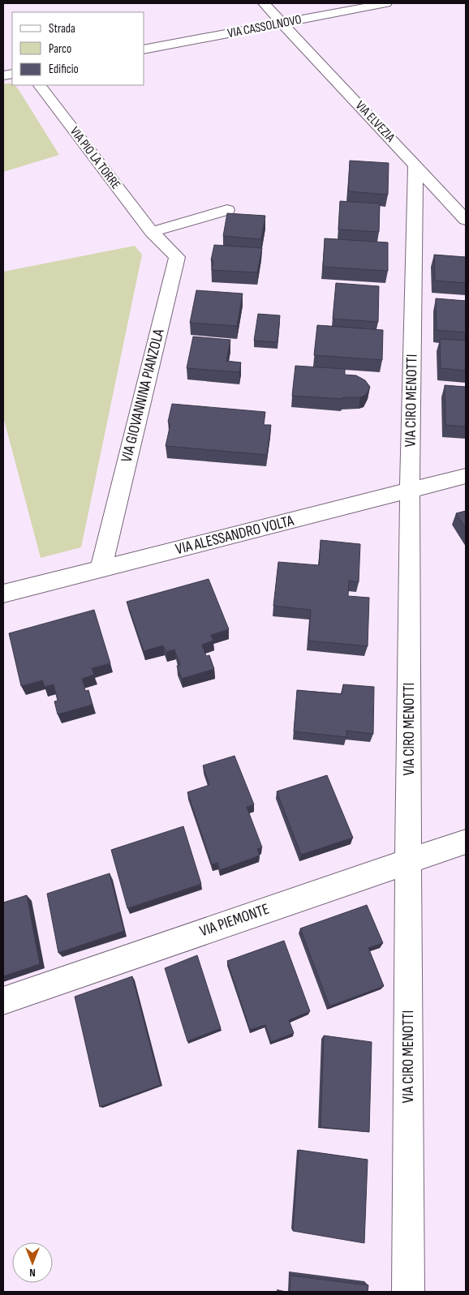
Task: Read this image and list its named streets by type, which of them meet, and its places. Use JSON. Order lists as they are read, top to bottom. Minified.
{"streets":{"street":["VIA CASSOLNOVO","VIA ELVEZIA","VIA PIO LA TORRE","VIA GIOVANNINA PIANZOLA","VIA CIRO MENOTTI","VIA ALESSANDRO VOLTA","VIA PIEMONTE"]},"crossings":[["VIA CASSOLNOVO","VIA ELVEZIA"],["VIA ELVEZIA","VIA CIRO MENOTTI"],["VIA PIO LA TORRE","VIA GIOVANNINA PIANZOLA"],["VIA GIOVANNINA PIANZOLA","VIA ALESSANDRO VOLTA"],["VIA CIRO MENOTTI","VIA ALESSANDRO VOLTA"],["VIA CIRO MENOTTI","VIA PIEMONTE"]],"legend":["Strada","Parco","Edificio"],"north":"bottom"}
